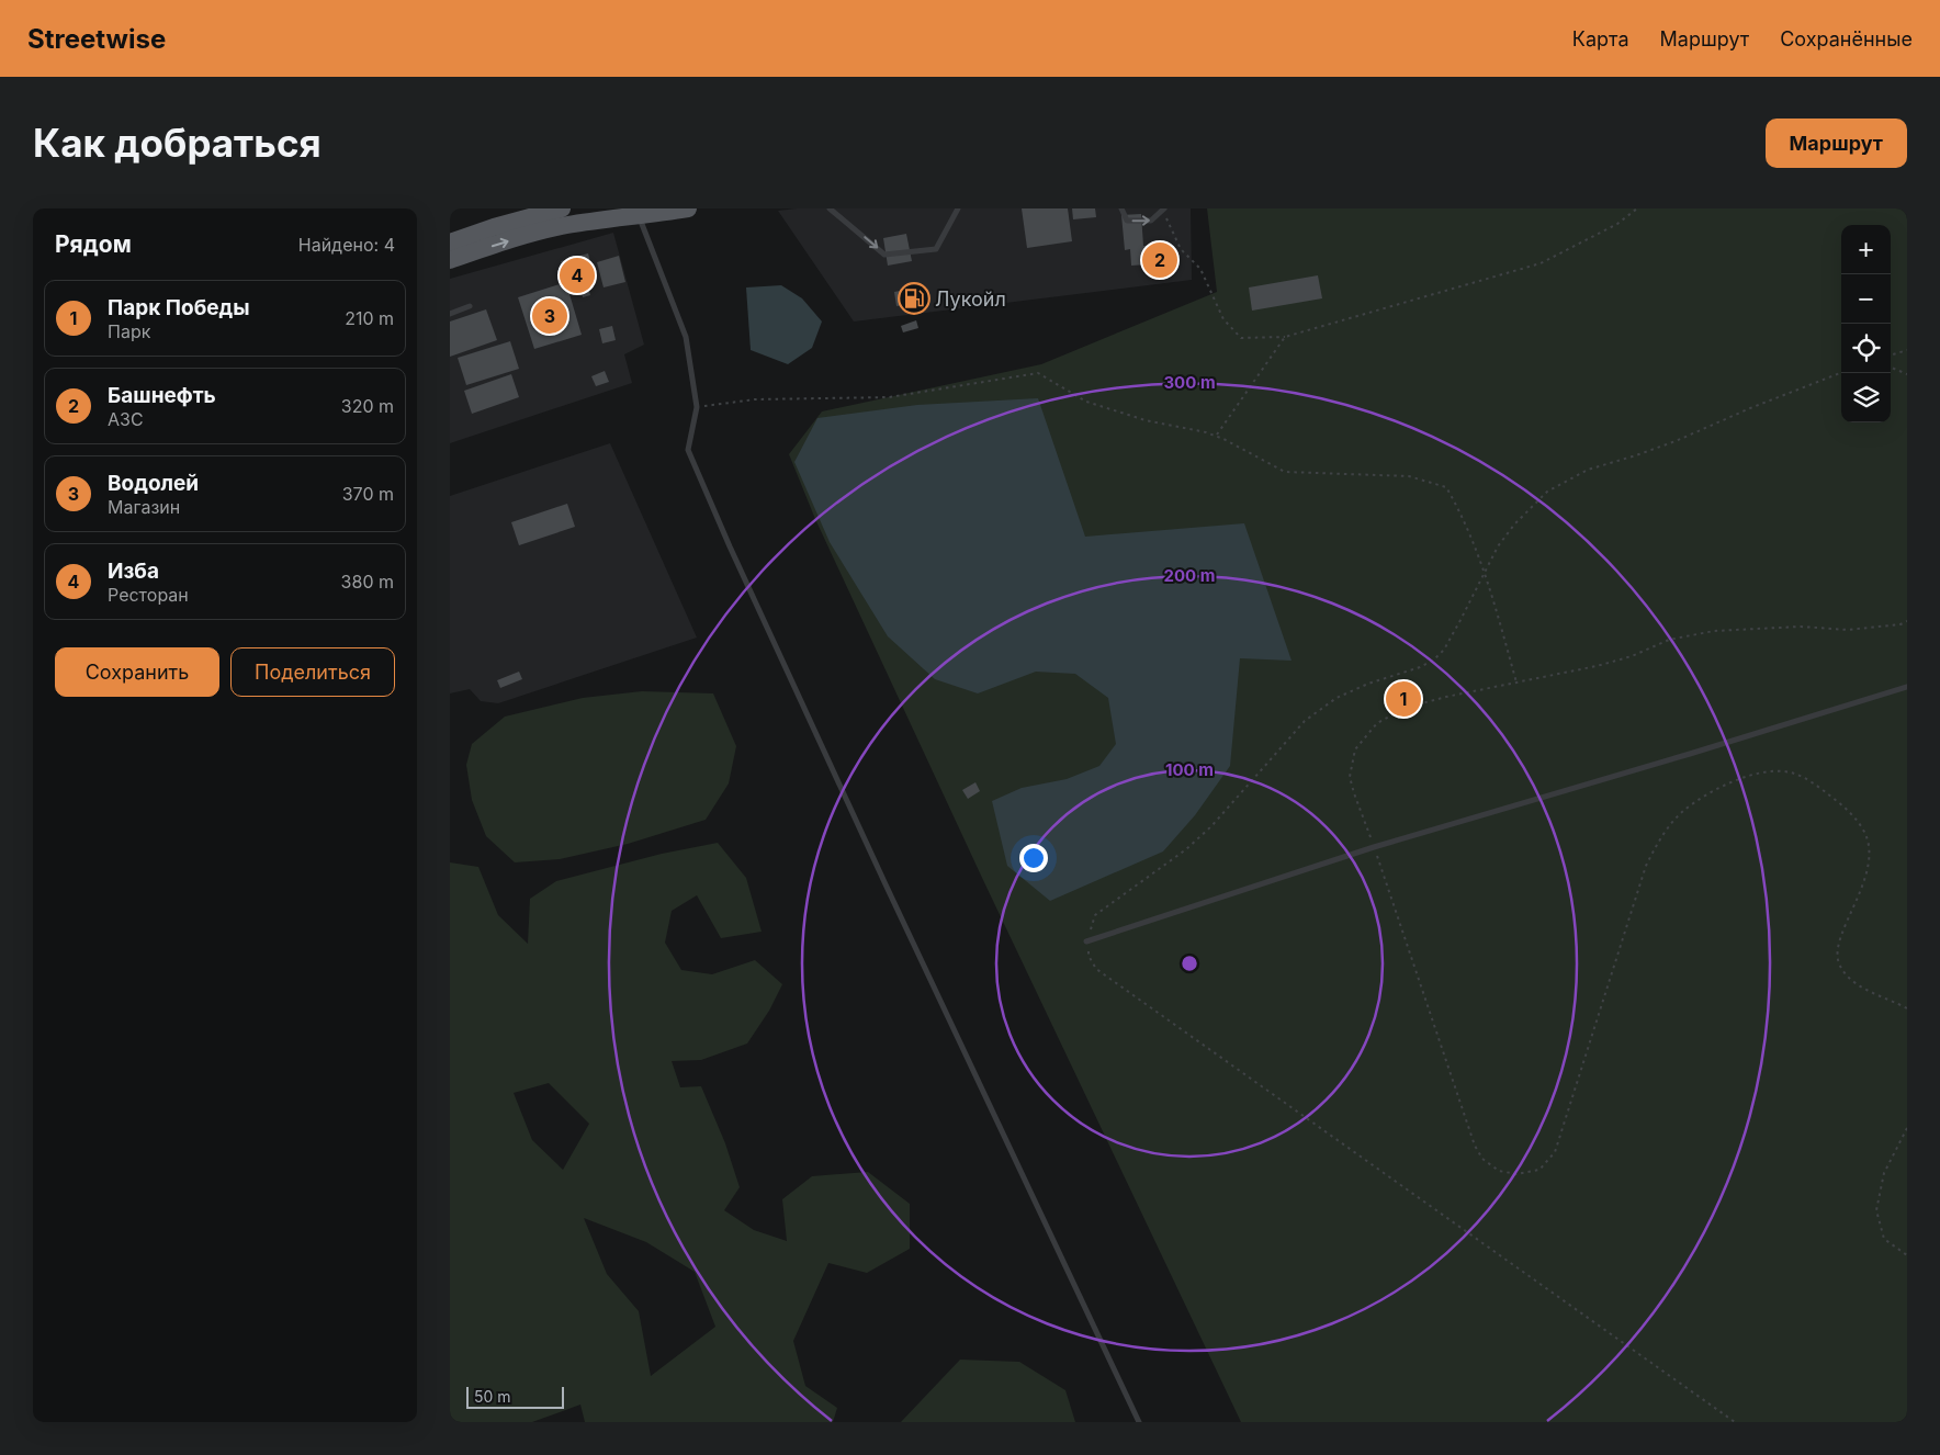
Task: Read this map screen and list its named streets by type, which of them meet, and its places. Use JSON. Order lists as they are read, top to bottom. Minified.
{"places":{"fuel station":["Лукойл"]},"scale_bar":"50 m","page":{"header":"Streetwise","nav":["Карта","Маршрут","Сохранённые"],"buttons":["Маршрут",["Сохранить","Поделиться"]],"title":"Как добраться","heading":["Рядом","Найдено: 4"],"map_buttons":["+","−"],"pins":["2","4","3","1"],"list":[{"mark":"1","name":"Парк Победы","note":"Парк","value":"210 m"},{"mark":"2","name":"Башнефть","note":"АЗС","value":"320 m"},{"mark":"3","name":"Водолей","note":"Магазин","value":"370 m"},{"mark":"4","name":"Изба","note":"Ресторан","value":"380 m"}],"scale":"50 m"},"rings":["300 m","200 m","100 m"]}
